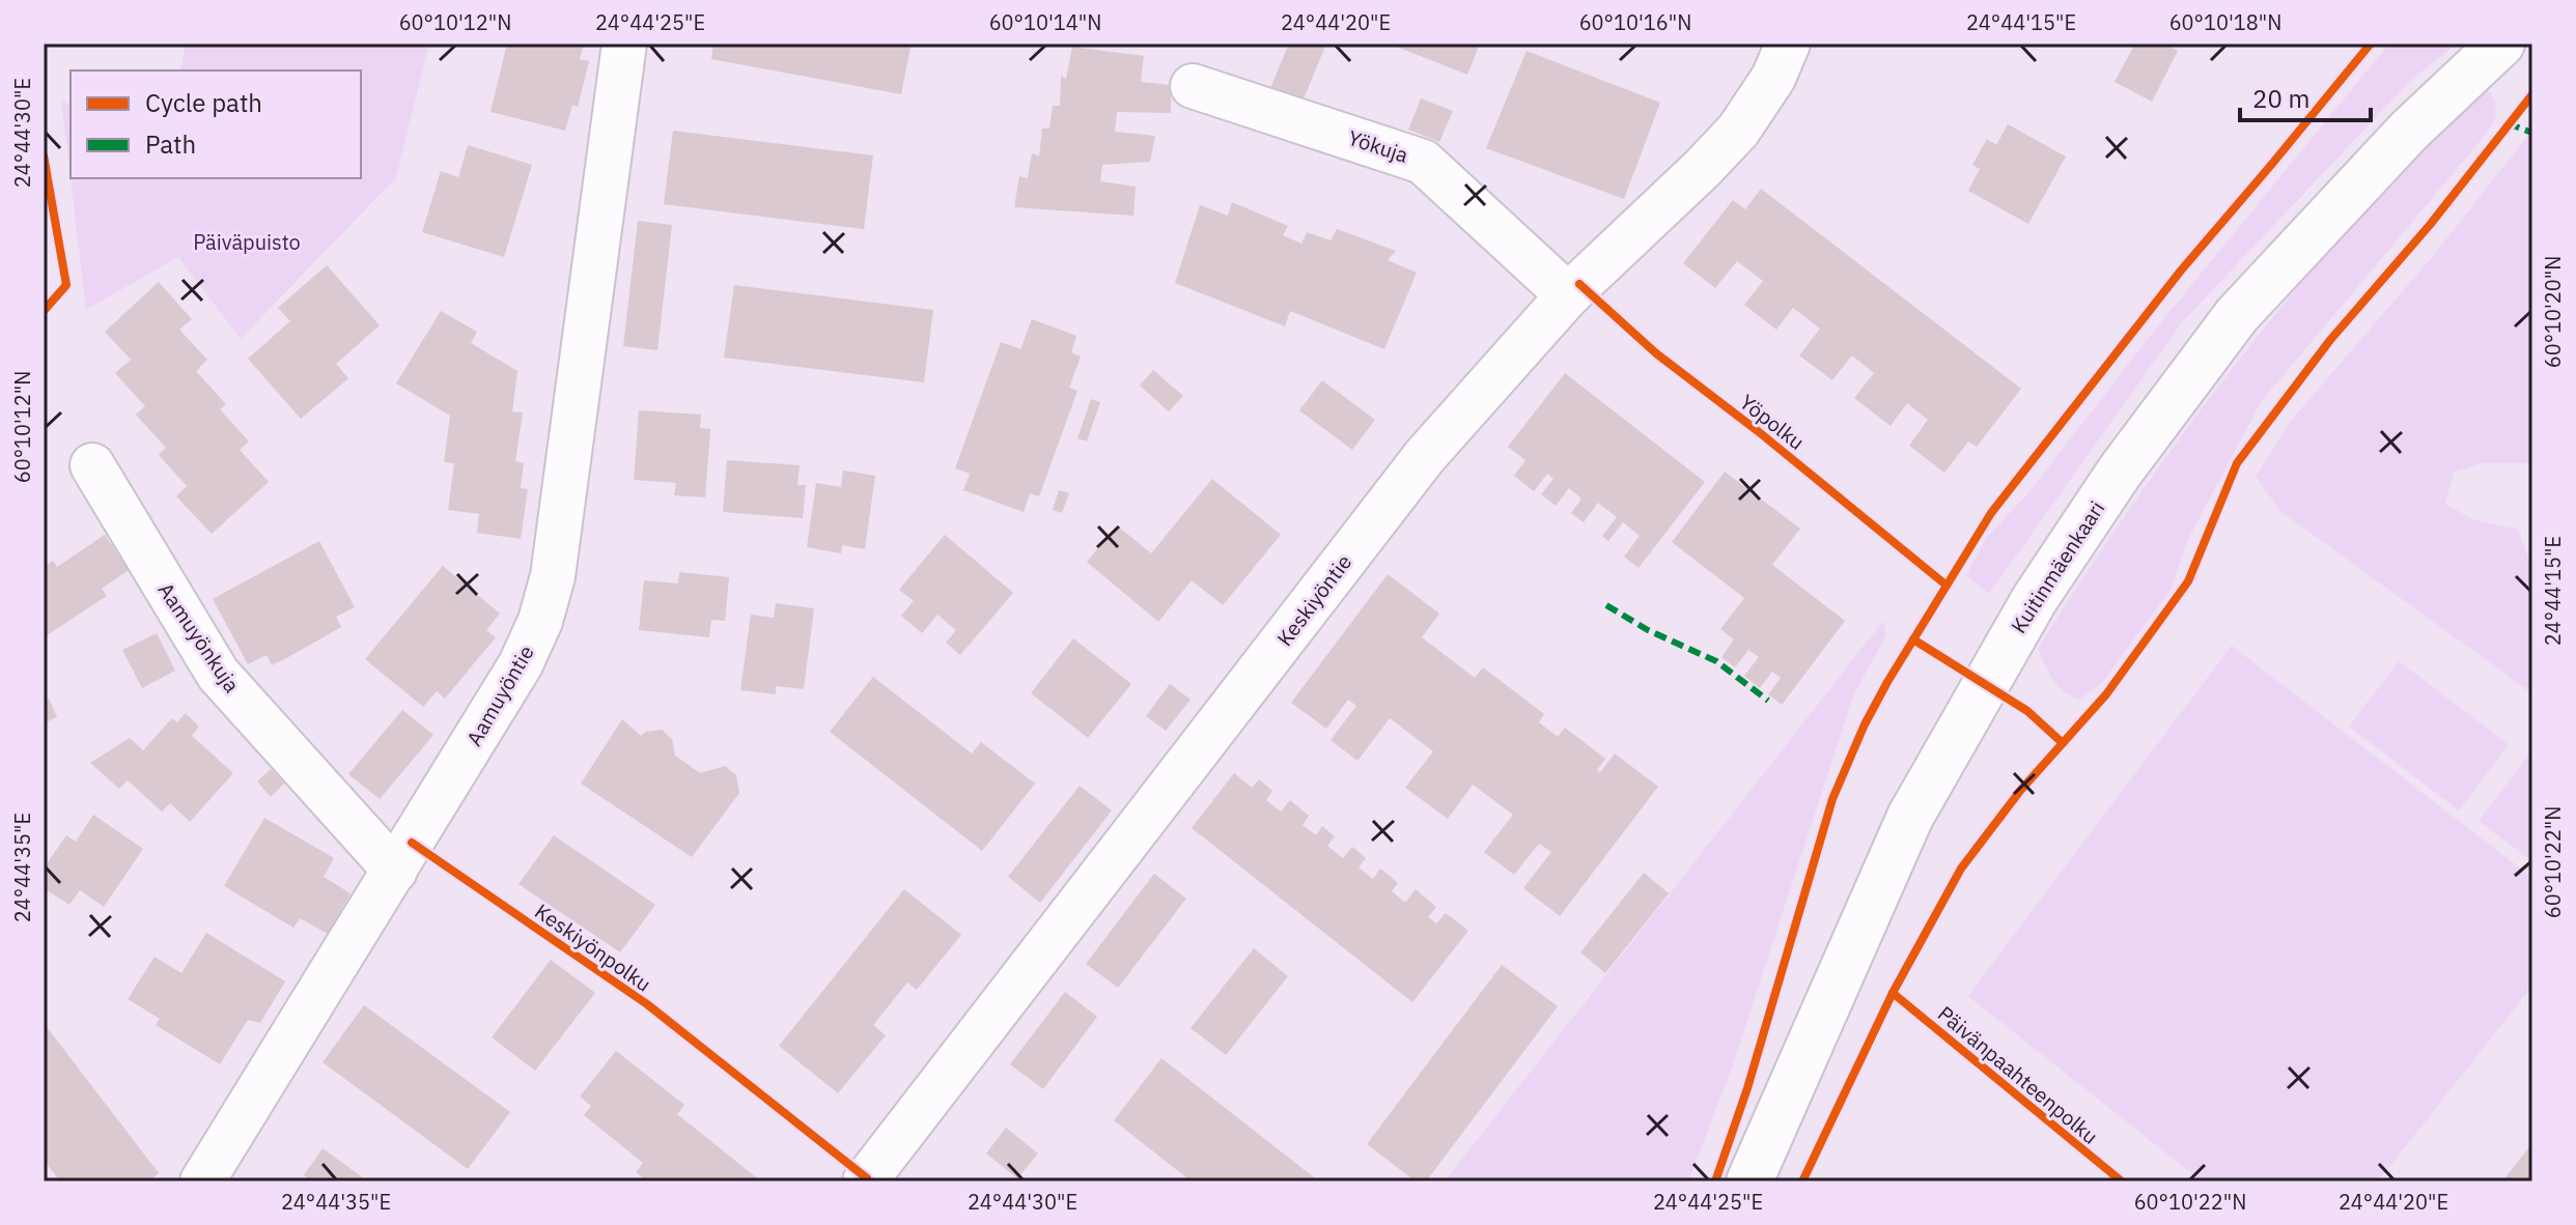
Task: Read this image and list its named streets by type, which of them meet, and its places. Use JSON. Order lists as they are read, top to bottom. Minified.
{"streets":{"street":["Yökuja","Kuitinmäenkaari","Keskiyöntie","Aamuyönkuja","Aamuyöntie"],"cycle path":["Yöpolku","Keskiyönpolku","Päivänpaahteenpolku"]},"crossings":[["Yökuja","Keskiyöntie"],["Aamuyönkuja","Aamuyöntie"]],"parks":["Päiväpuisto"],"legend":["Cycle path","Path"],"scale_bar":"20 m","coordinates":["60°10'12\"N","24°44'25\"E","60°10'14\"N","24°44'20\"E","60°10'16\"N","24°44'15\"E","60°10'18\"N","24°44'30\"E","60°10'20\"N","60°10'22\"N","24°44'35\"E"]}
